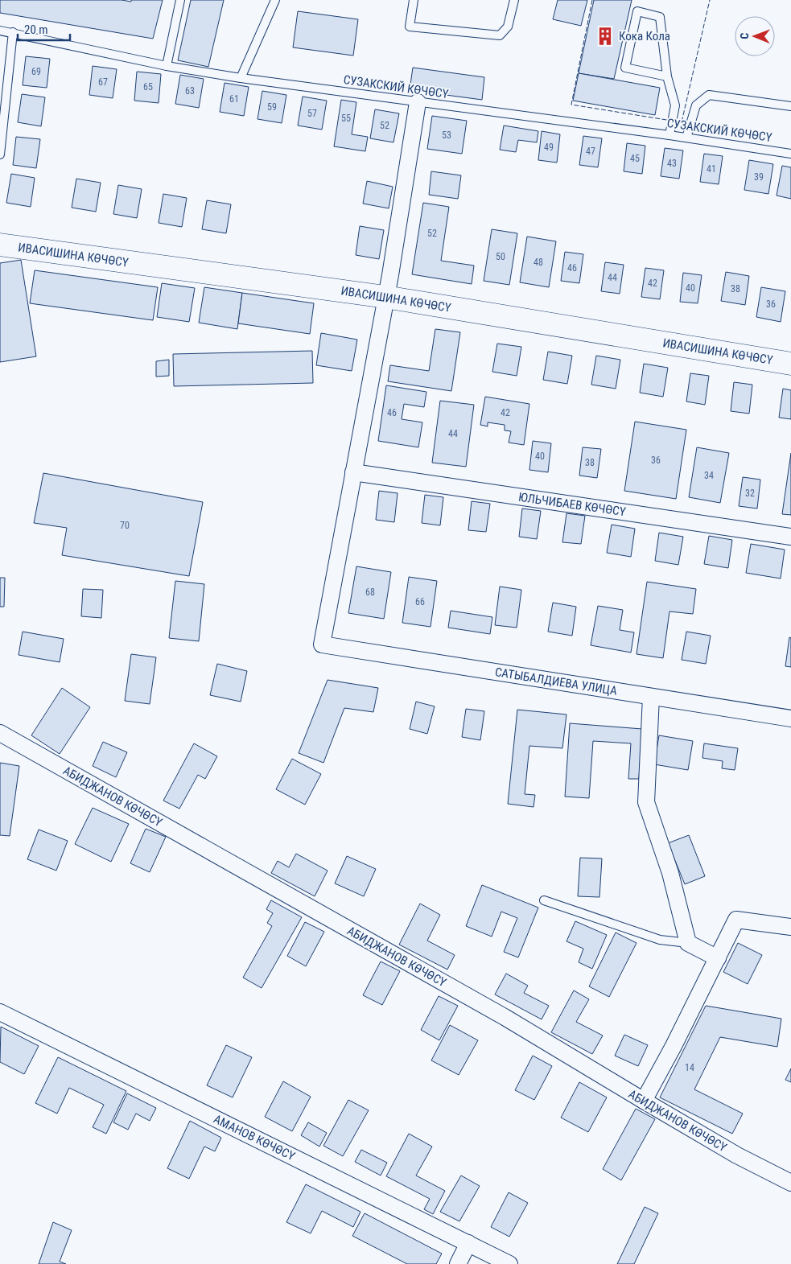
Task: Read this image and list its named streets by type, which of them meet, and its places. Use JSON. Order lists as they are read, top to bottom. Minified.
{"streets":{"street":["ИВАСИШИНА КӨЧӨСҮ","ЮЛЬЧИБАЕВ КӨЧӨСҮ","САТЫБАЛДИЕВА УЛИЦА","АБИДЖАНОВ КӨЧӨСҮ","АМАНОВ КӨЧӨСҮ"],"lane":["СУЗАКСКИЙ КӨЧӨСҮ"]},"crossings":[["ЮЛЬЧИБАЕВ КӨЧӨСҮ","САТЫБАЛДИЕВА УЛИЦА"]],"places":{"building":["Кока Кола"]},"house_numbers":["69","67","65","63","61","59","57","55","52","53","49","47","45","43","41","39","52","50","48","46","44","42","40","38","36","46","42","44","40","36","38","34","32","70","68","66","14"],"scale_bar":"20 m","north":"left"}
